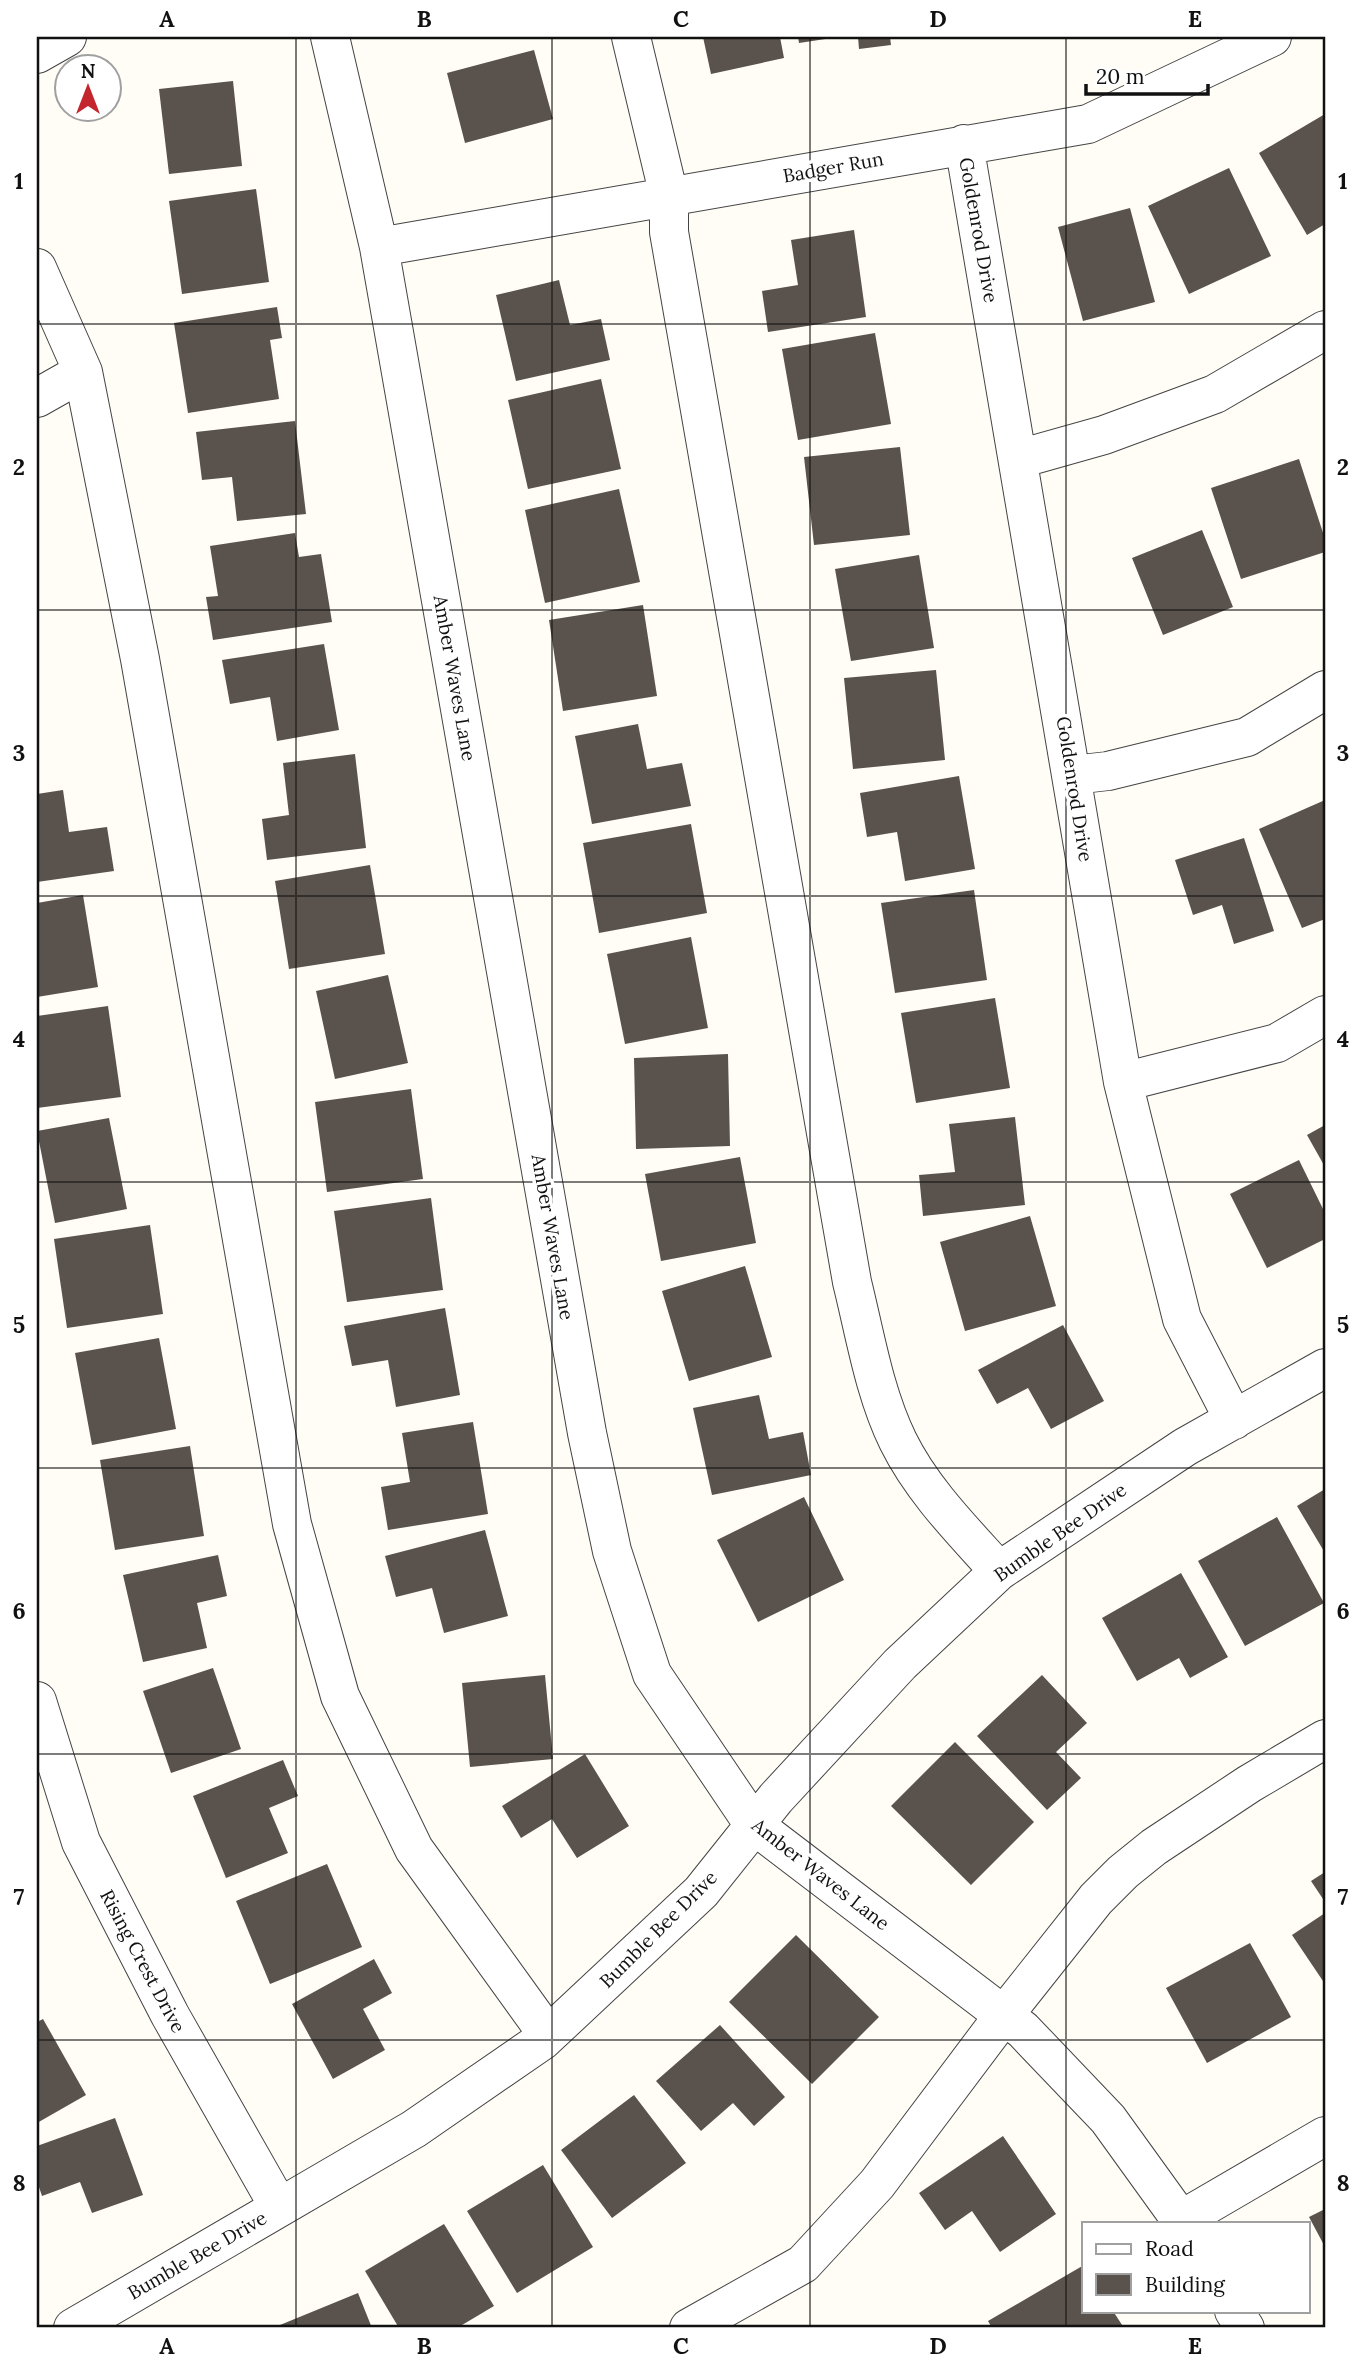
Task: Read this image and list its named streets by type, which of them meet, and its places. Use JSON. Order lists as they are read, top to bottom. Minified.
{"streets":{"street":["Badger Run","Goldenrod Drive","Amber Waves Lane","Bumble Bee Drive","Rising Crest Drive"]},"crossings":[["Badger Run","Goldenrod Drive"],["Badger Run","Amber Waves Lane"],["Goldenrod Drive","Bumble Bee Drive"],["Amber Waves Lane","Bumble Bee Drive"],["Bumble Bee Drive","Rising Crest Drive"]],"legend":["Road","Building"],"scale_bar":"20 m","north":"top","grid":{"columns":["A","B","C","D","E"],"rows":["1","2","3","4","5","6","7","8"]}}
